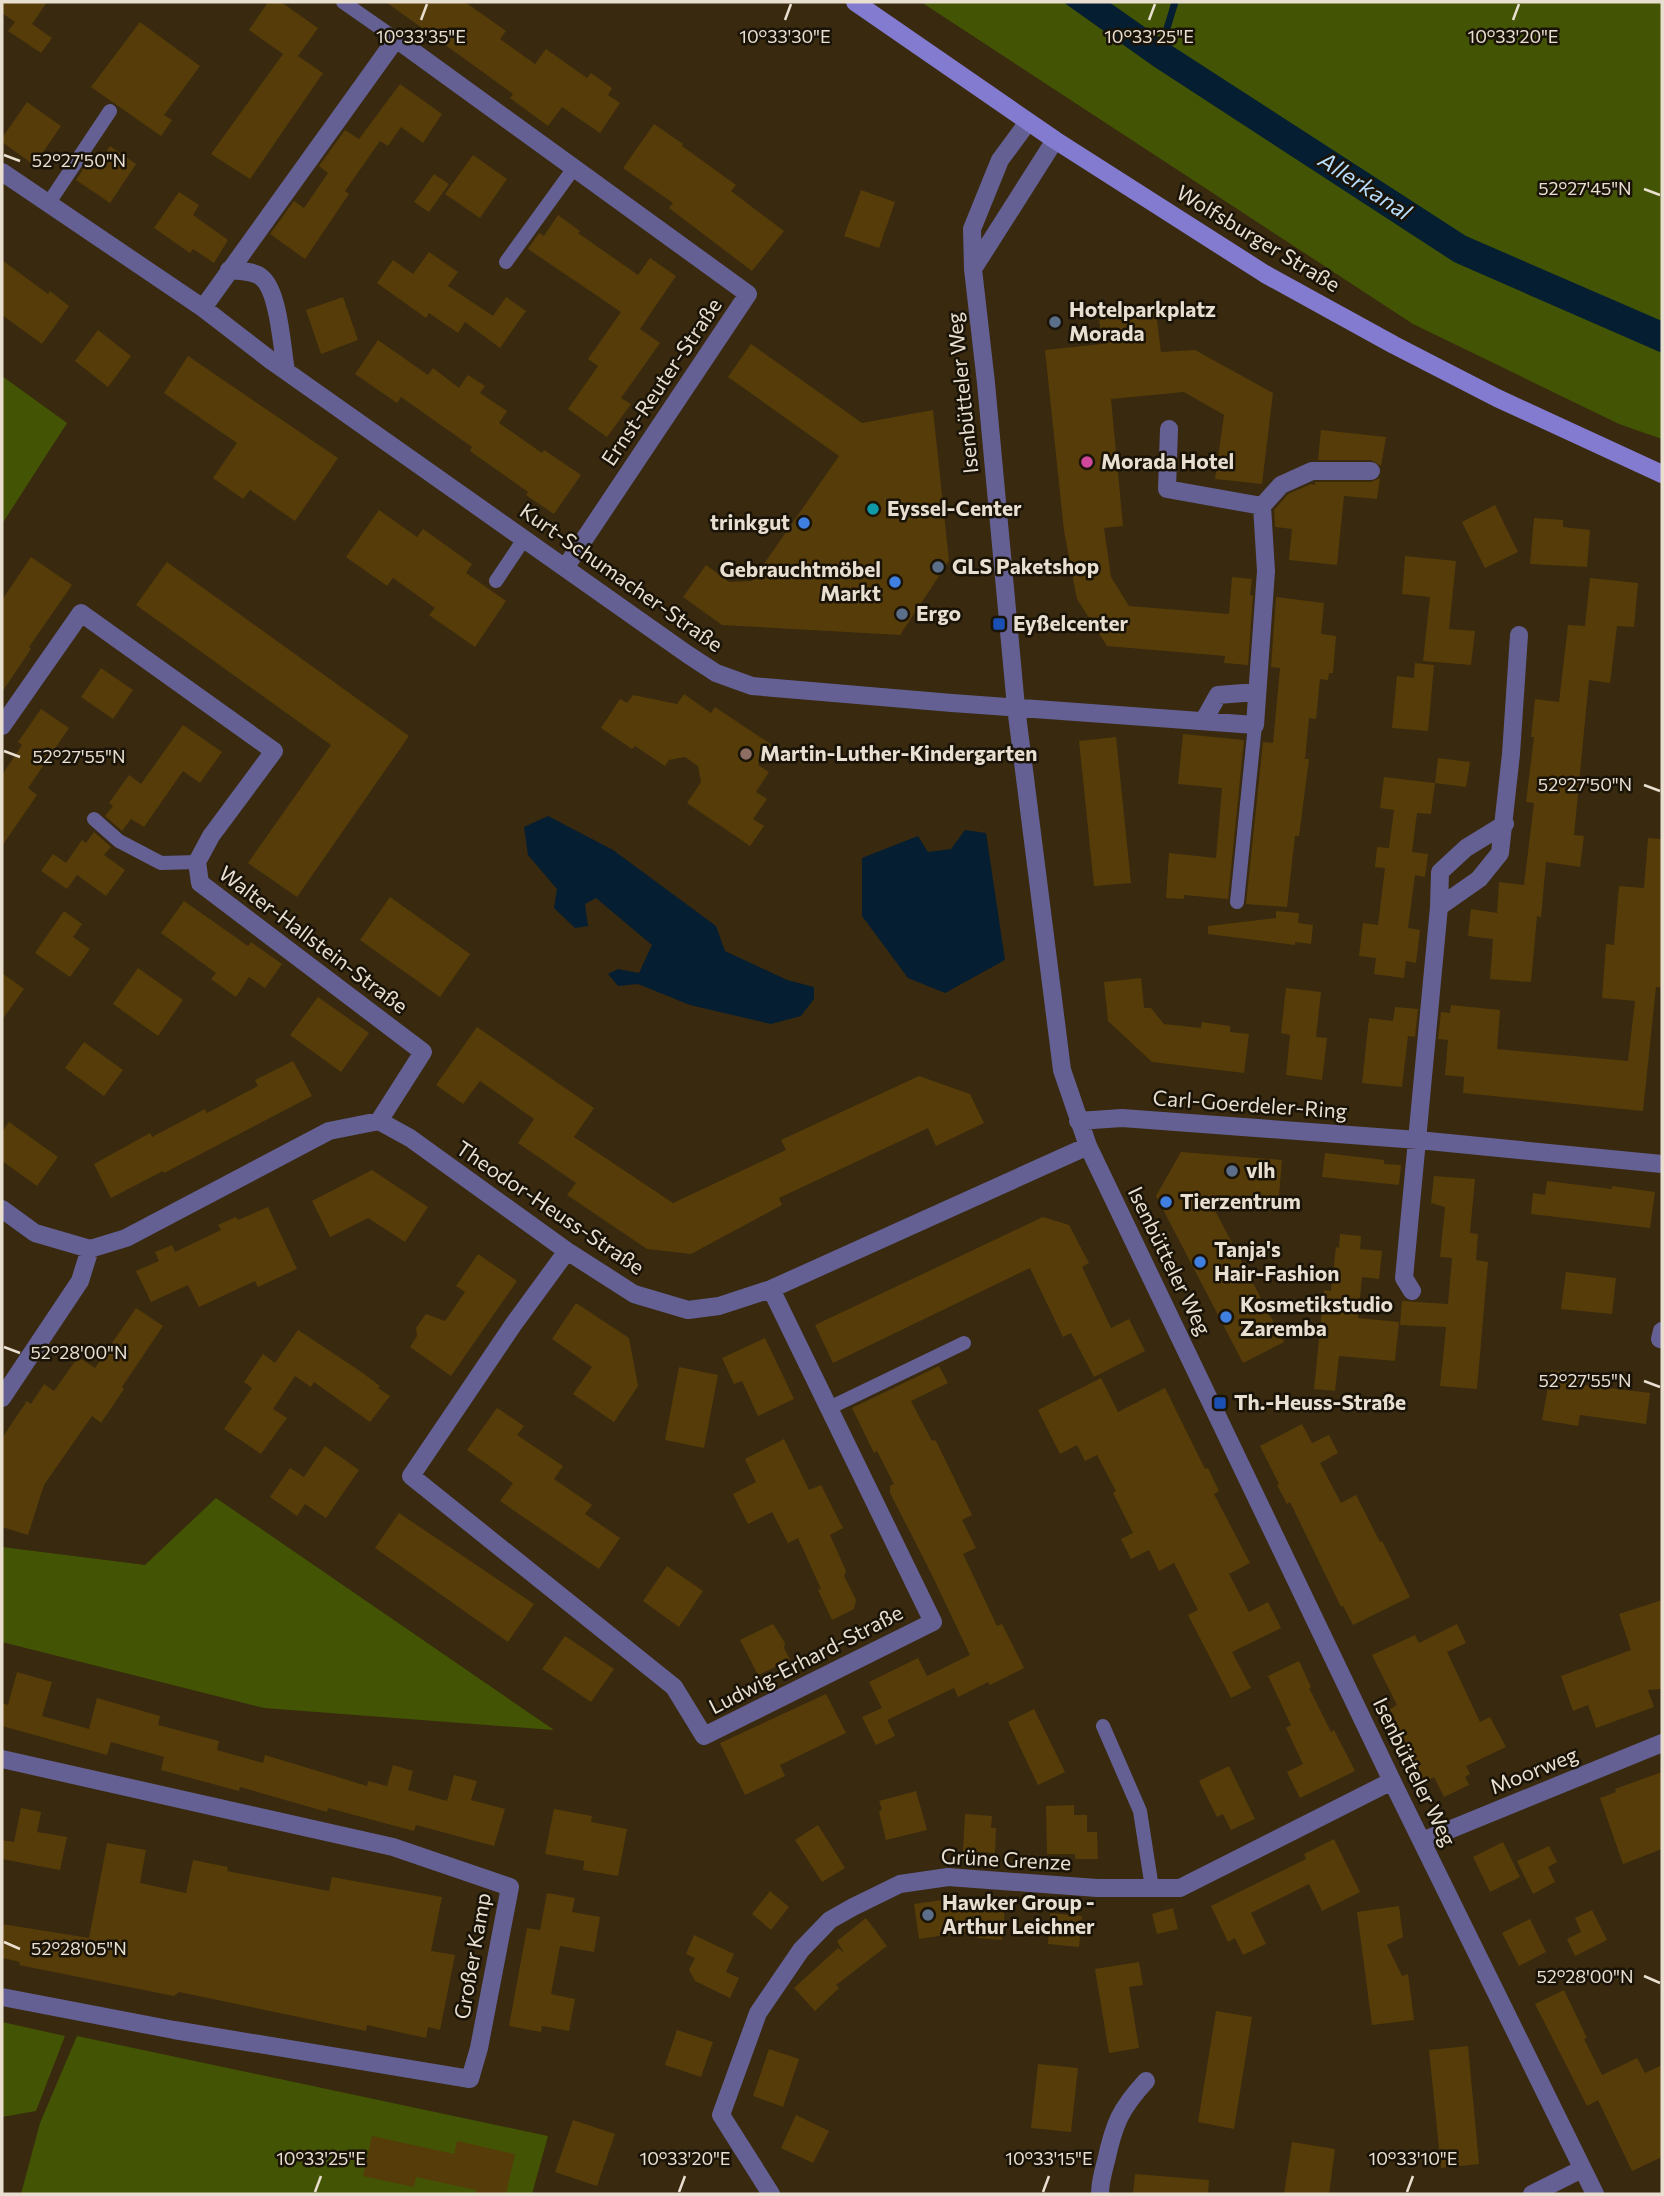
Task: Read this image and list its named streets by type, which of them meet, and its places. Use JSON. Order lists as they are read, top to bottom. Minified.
{"streets":{"street":["Wolfsburger Straße","Ernst-Reuter-Straße","Isenbütteler Weg","Kurt-Schumacher-Straße","Walter-Hallstein-Straße","Carl-Goerdeler-Ring","Theodor-Heuss-Straße","Ludwig-Erhard-Straße","Moorweg","Grüne Grenze","Großer Kamp"]},"crossings":[["Wolfsburger Straße","Isenbütteler Weg"],["Ernst-Reuter-Straße","Kurt-Schumacher-Straße"],["Isenbütteler Weg","Kurt-Schumacher-Straße"],["Isenbütteler Weg","Carl-Goerdeler-Ring"],["Isenbütteler Weg","Theodor-Heuss-Straße"],["Isenbütteler Weg","Moorweg"],["Isenbütteler Weg","Grüne Grenze"],["Walter-Hallstein-Straße","Theodor-Heuss-Straße"],["Theodor-Heuss-Straße","Ludwig-Erhard-Straße"]],"water":["Allerkanal"],"places":{"other":["Hotelparkplatz Morada","Morada Hotel","Eyssel-Center","trinkgut","GLS Paketshop","Gebrauchtmöbel Markt","Ergo","Martin-Luther-Kindergarten","vlh","Tierzentrum","Tanja's Hair-Fashion","Kosmetikstudio Zaremba","Hawker Group - Arthur Leichner"],"transit":["Eyßelcenter","Th.-Heuss-Straße"]},"coordinates":["10°33'25\"E","10°33'20\"E","10°33'35\"E","10°33'30\"E","52°27'50\"N","52°27'45\"N","52°27'55\"N","52°28'00\"N","52°28'05\"N","10°33'15\"E","10°33'10\"E"]}
